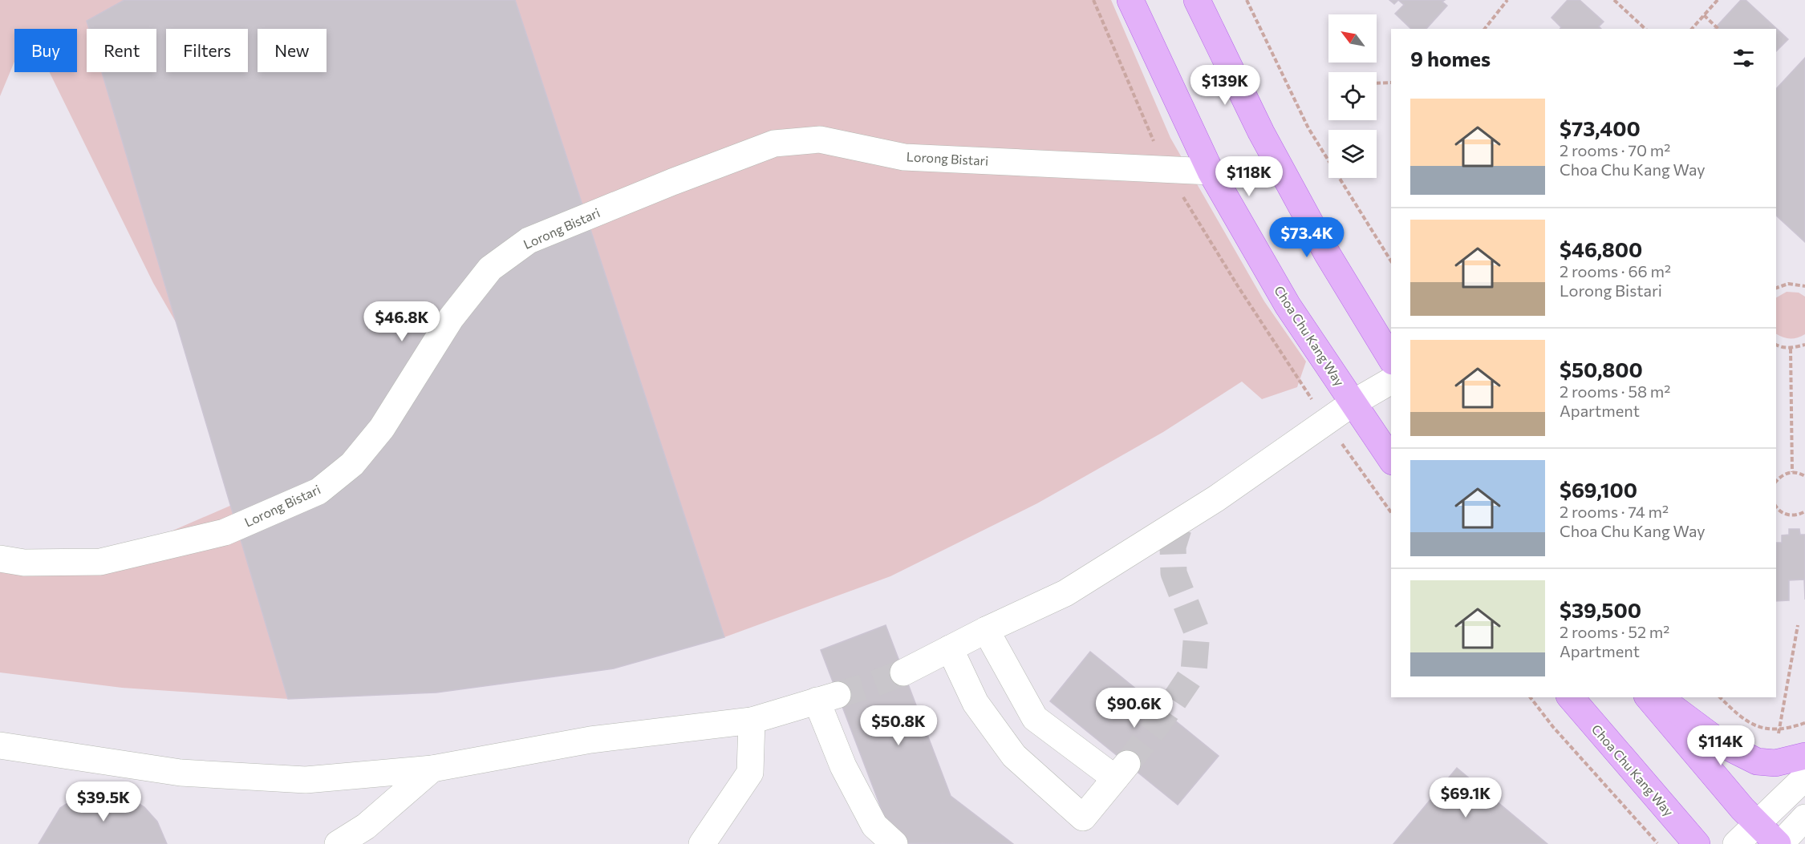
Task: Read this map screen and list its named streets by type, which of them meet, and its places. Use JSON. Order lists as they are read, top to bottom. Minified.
{"streets":{"main road":["Choa Chu Kang Way"],"street":["Lorong Bistari"]},"crossings":[["Lorong Bistari","Choa Chu Kang Way"]],"north":"top left","page":{"chip":["Buy","Rent","Filters","New"],"heading":"9 homes","price":["$139K","$118K","$73.4K","$46.8K","$90.6K","$50.8K","$114K","$69.1K","$39.5K"],"list":[{"name":"$73,400","note":"2 rooms · 70 m² · Choa Chu Kang Way"},{"name":"$46,800","note":"2 rooms · 66 m² · Lorong Bistari"},{"name":"$50,800","note":"2 rooms · 58 m² · Apartment"},{"name":"$69,100","note":"2 rooms · 74 m² · Choa Chu Kang Way"},{"name":"$39,500","note":"2 rooms · 52 m² · Apartment"}]}}
